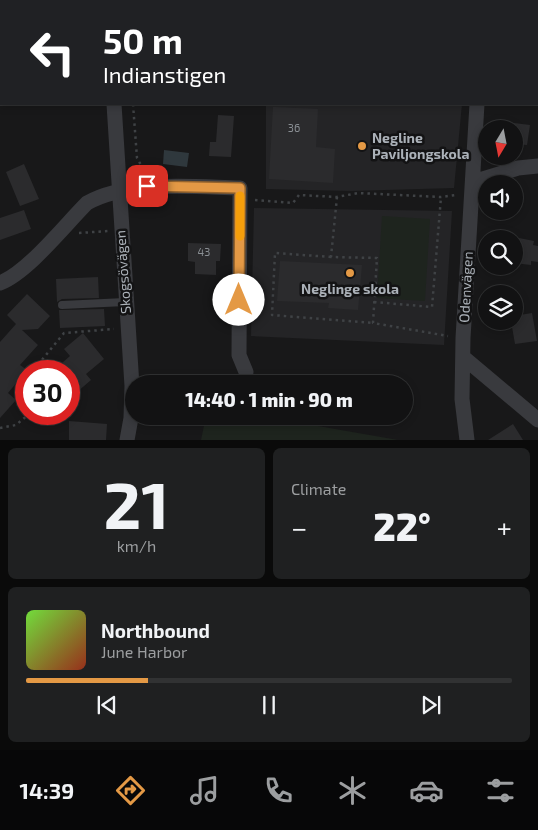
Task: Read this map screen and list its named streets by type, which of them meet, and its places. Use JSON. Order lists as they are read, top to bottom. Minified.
{"streets":{"street":["Skogsövägen","Odenvägen"]},"places":["Negline Paviljongskola","Neglinge skola"],"house_numbers":["36","43"],"north":"bottom","page":{"turn":["50 m","Indianstigen"],"limit":"30","trip":"14:40 · 1 min · 90 m","tile":[["21","km/h"],"Climate"],"heat":["−","22°","+"],"song":["Northbound","June Harbor"],"tabs":"14:39"}}
